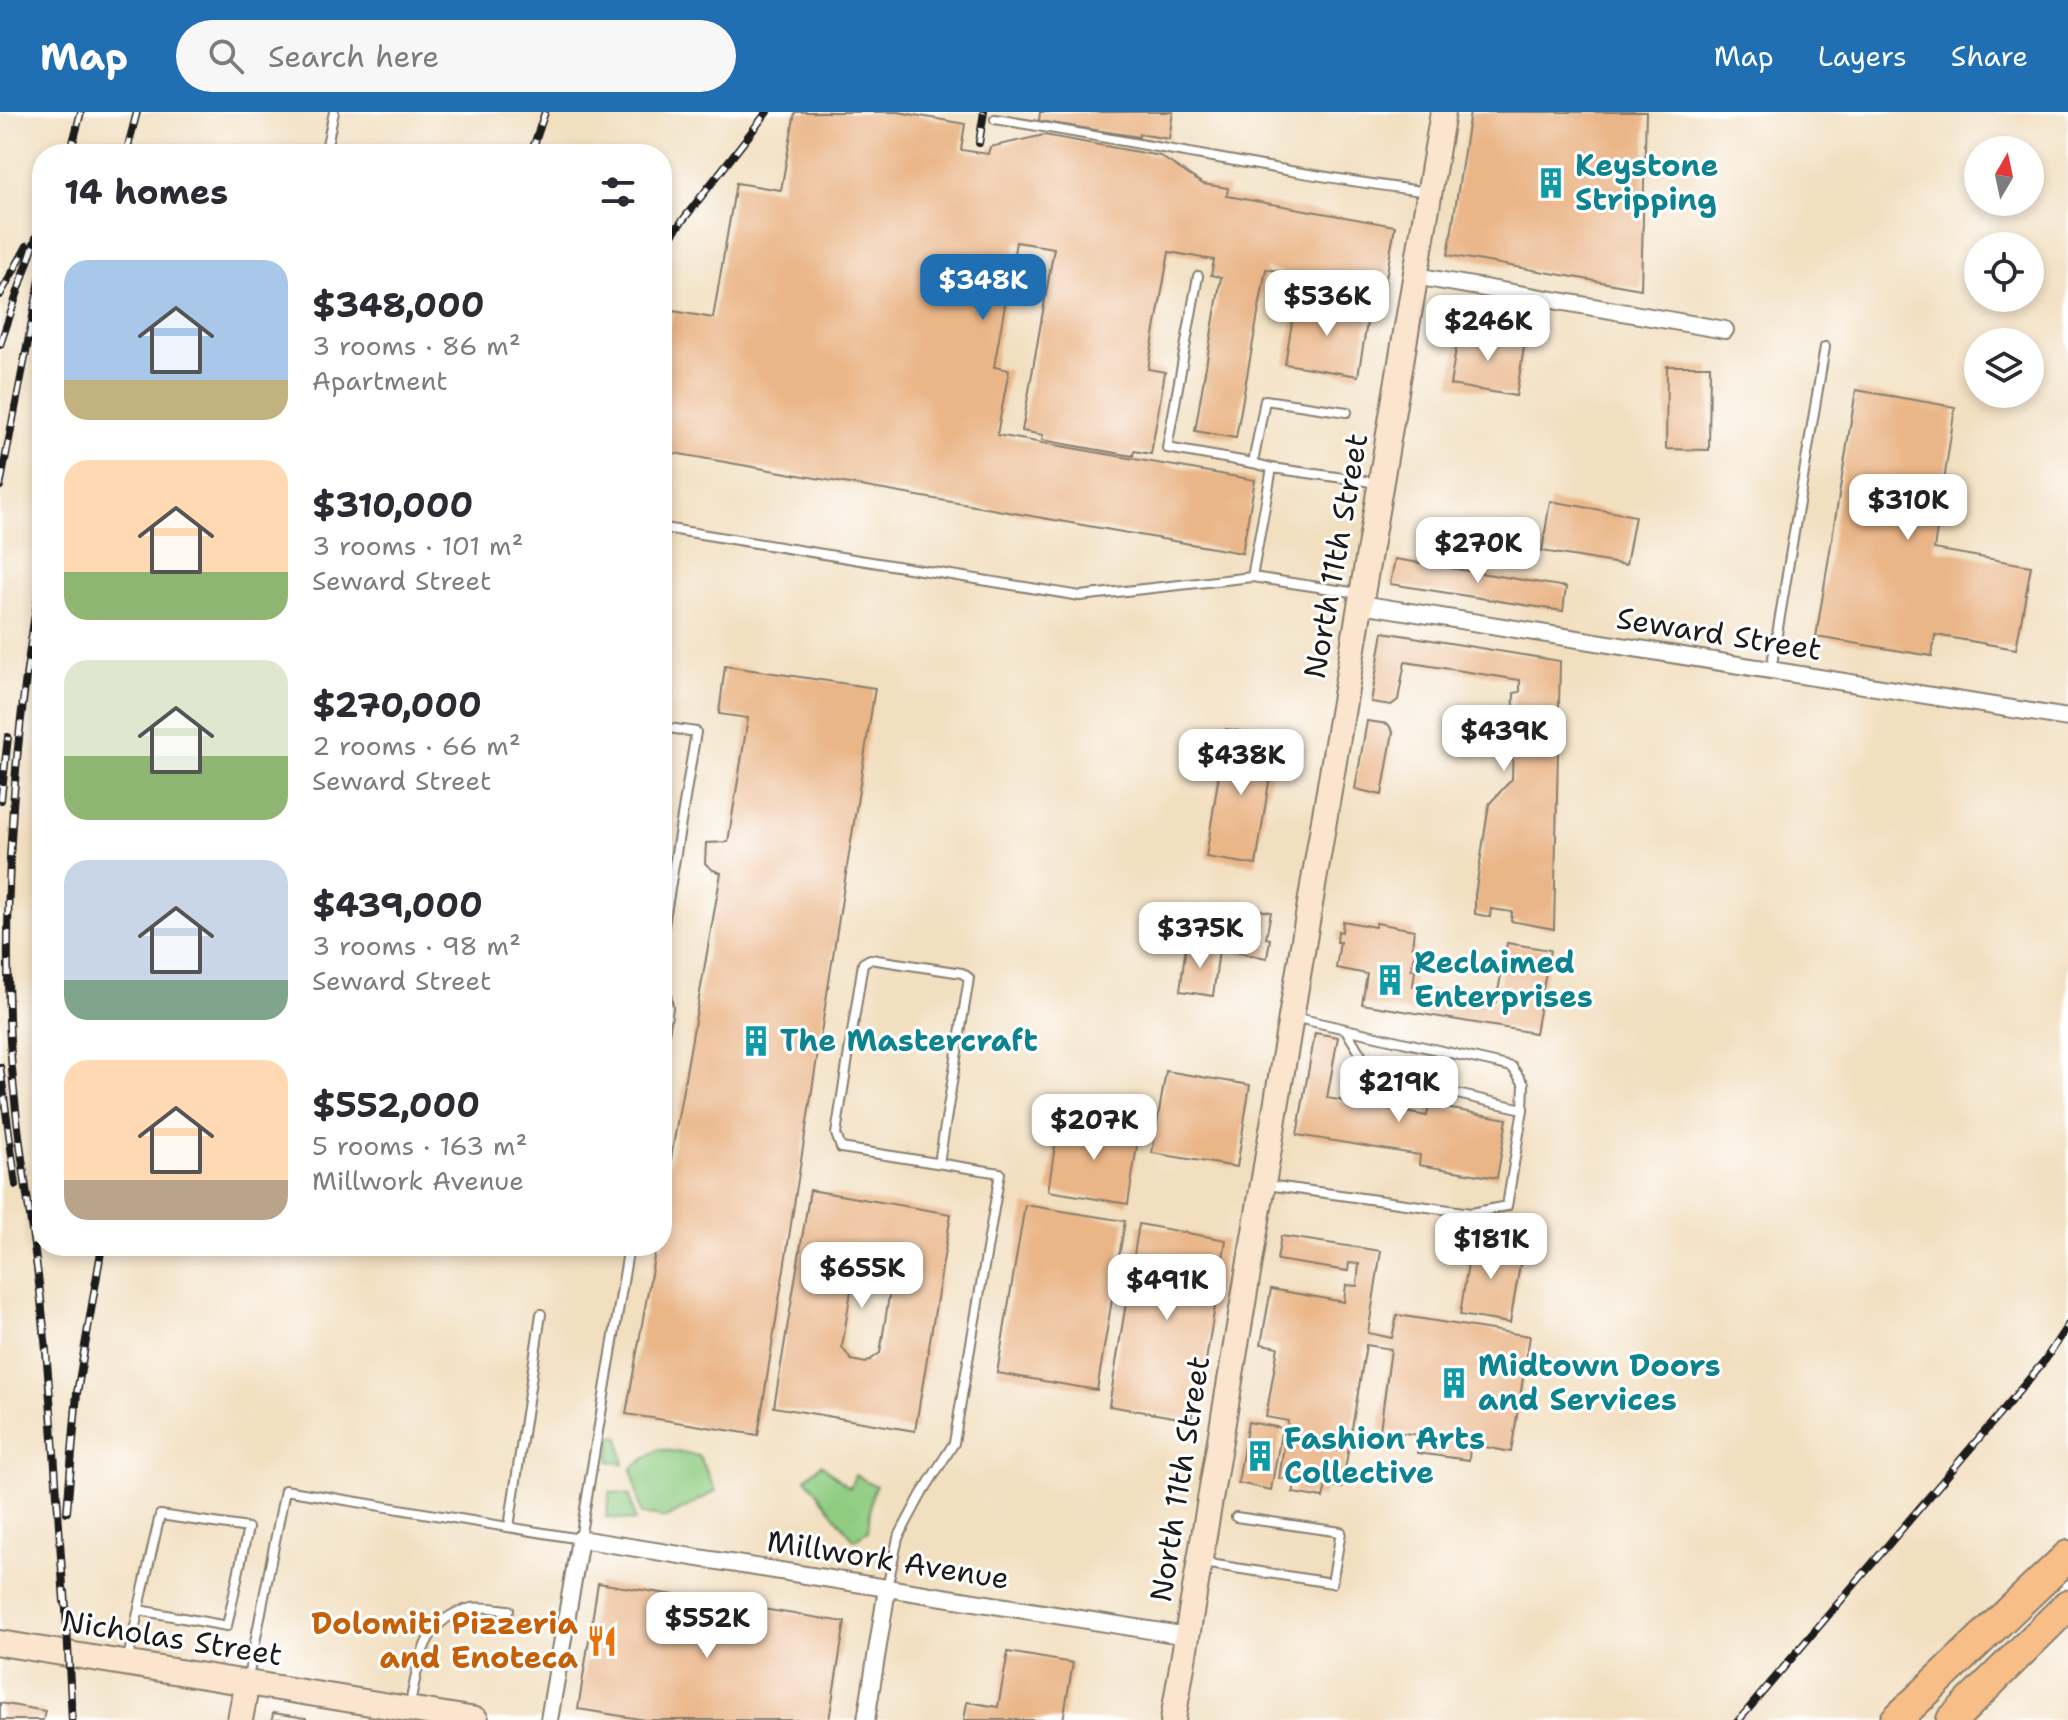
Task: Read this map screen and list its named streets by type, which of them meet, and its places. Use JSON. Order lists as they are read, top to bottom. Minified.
{"streets":{"street":["North 11th Street","Seward Street","Millwork Avenue","Nicholas Street"]},"crossings":[["North 11th Street","Seward Street"],["North 11th Street","Millwork Avenue"]],"places":{"building":["Keystone Stripping","Reclaimed Enterprises","The Mastercraft","Midtown Doors and Services","Fashion Arts Collective"],"restaurant":["Dolomiti Pizzeria and Enoteca"]},"north":"top","page":{"header":"Map","search":"Search here","nav":["Map","Layers","Share"],"heading":"14 homes","list":[{"name":"$348,000","note":"3 rooms · 86 m² · Apartment"},{"name":"$310,000","note":"3 rooms · 101 m² · Seward Street"},{"name":"$270,000","note":"2 rooms · 66 m² · Seward Street"},{"name":"$439,000","note":"3 rooms · 98 m² · Seward Street"},{"name":"$552,000","note":"5 rooms · 163 m² · Millwork Avenue"}],"price":["$348K","$536K","$246K","$310K","$270K","$439K","$438K","$375K","$219K","$207K","$181K","$655K","$491K","$552K"]}}
